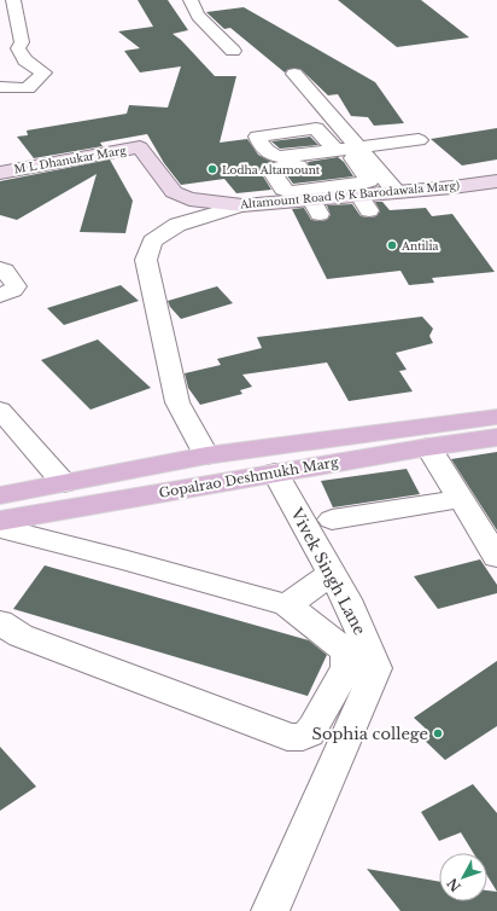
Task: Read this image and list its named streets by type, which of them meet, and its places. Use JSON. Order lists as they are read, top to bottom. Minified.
{"streets":{"main road":["Gopalrao Deshmukh Marg"],"street":["M L Dhanukar Marg","Altamount Road (S K Barodawala Marg)","Vivek Singh Lane"]},"crossings":[["M L Dhanukar Marg","Altamount Road (S K Barodawala Marg)"],["Gopalrao Deshmukh Marg","Vivek Singh Lane"]],"places":["Lodha Altamount","Antilia","Sophia college"],"north":"bottom left"}
